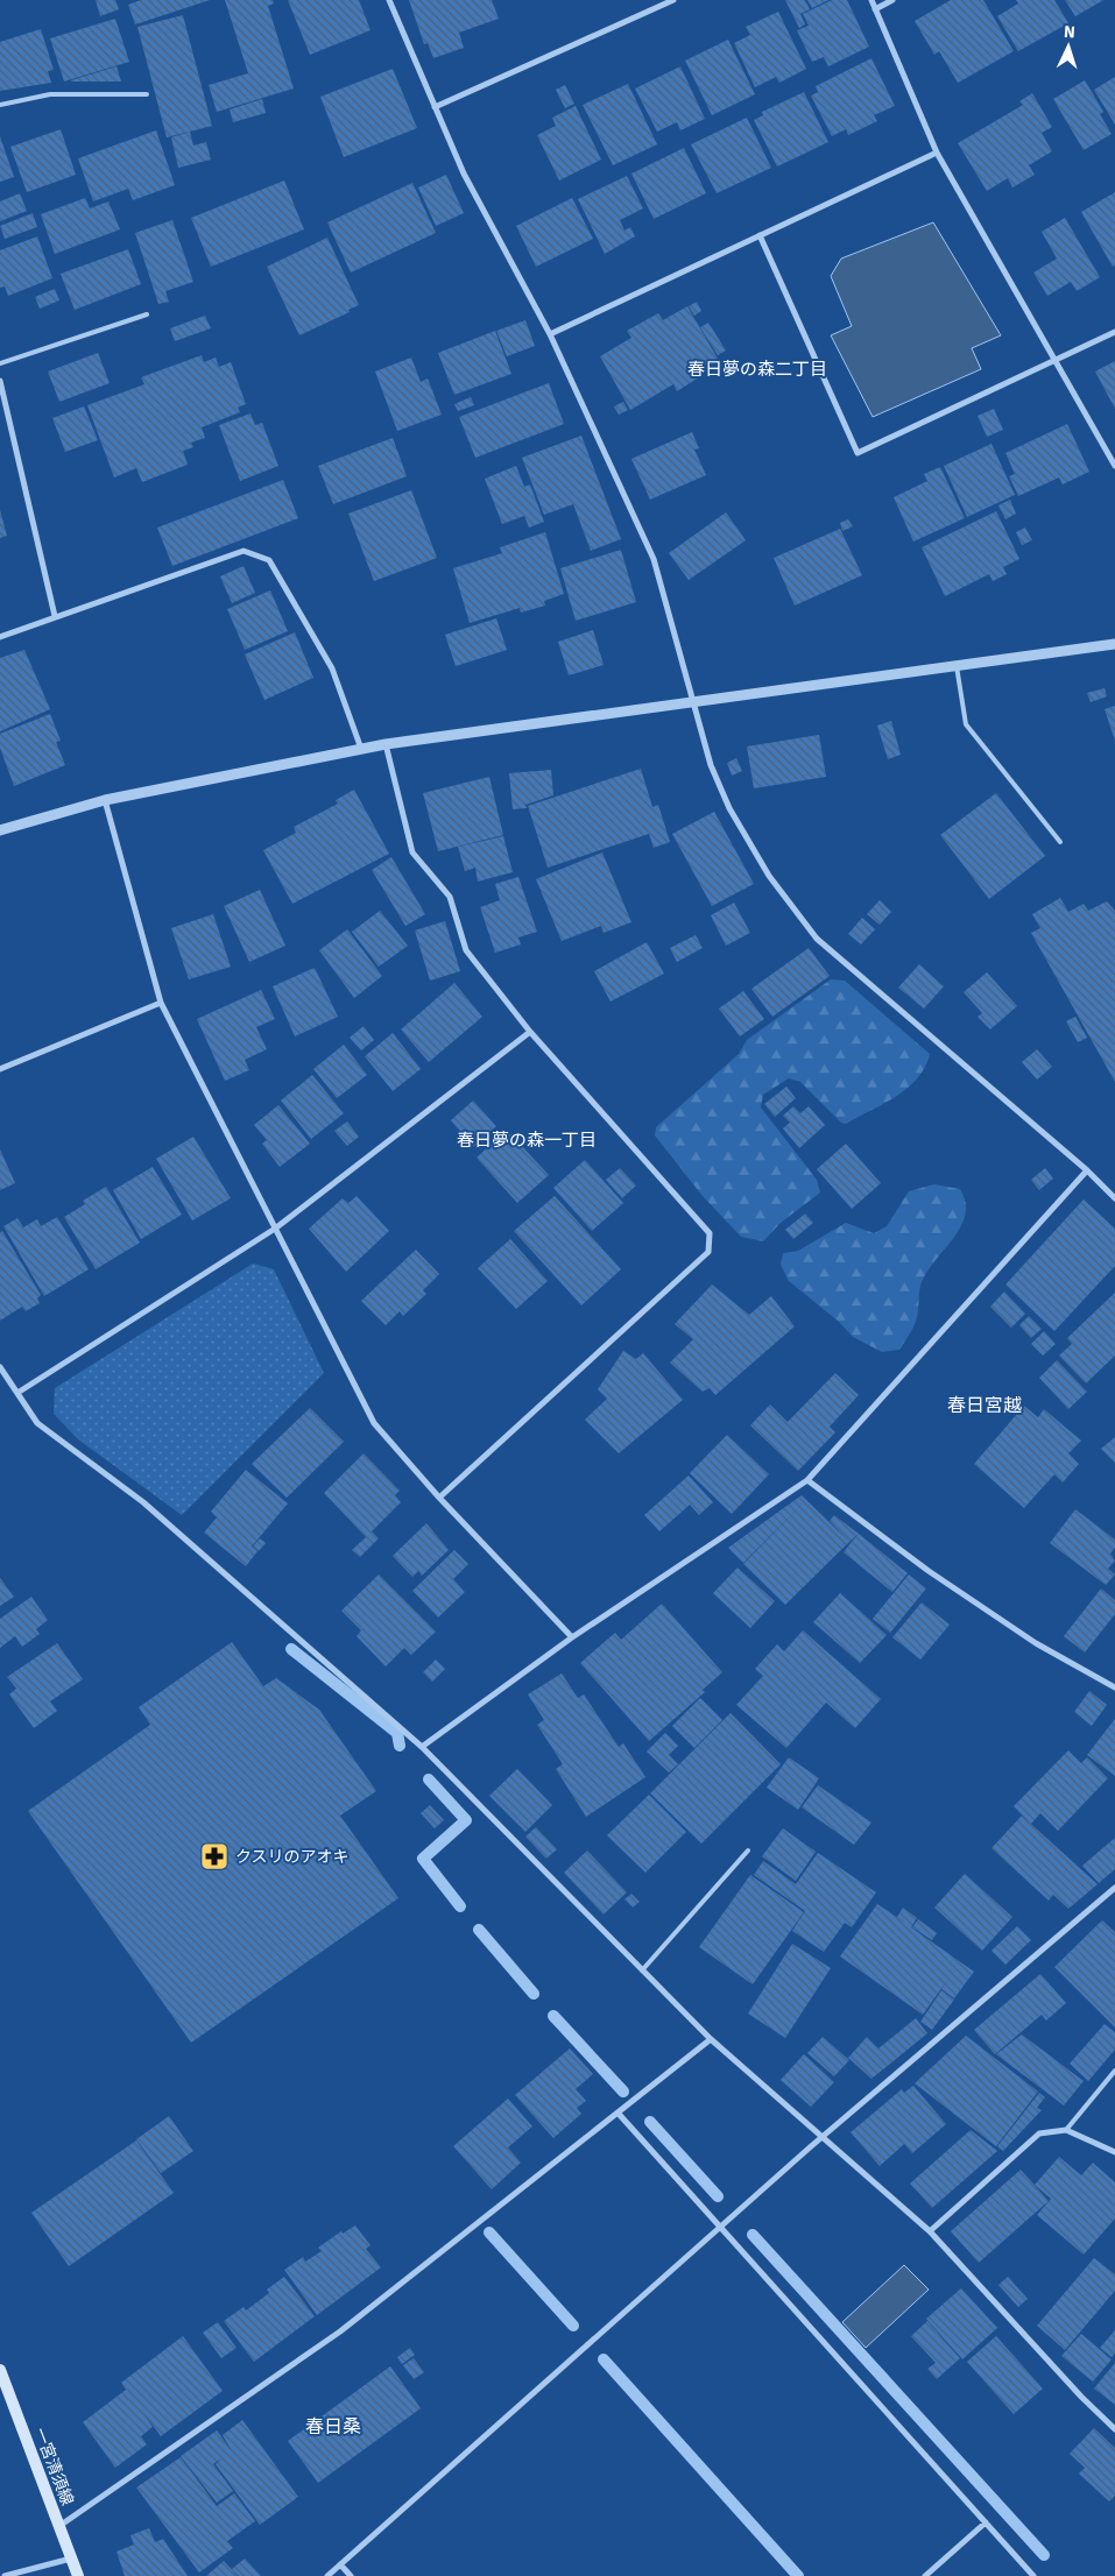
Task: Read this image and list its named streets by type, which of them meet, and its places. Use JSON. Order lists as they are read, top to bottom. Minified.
{"streets":{"main road":["一宮清須線"]},"districts":["春日夢の森二丁目","春日夢の森一丁目","春日宮越","春日桑"],"places":{"pharmacy":["クスリのアオキ"]},"north":"top"}
